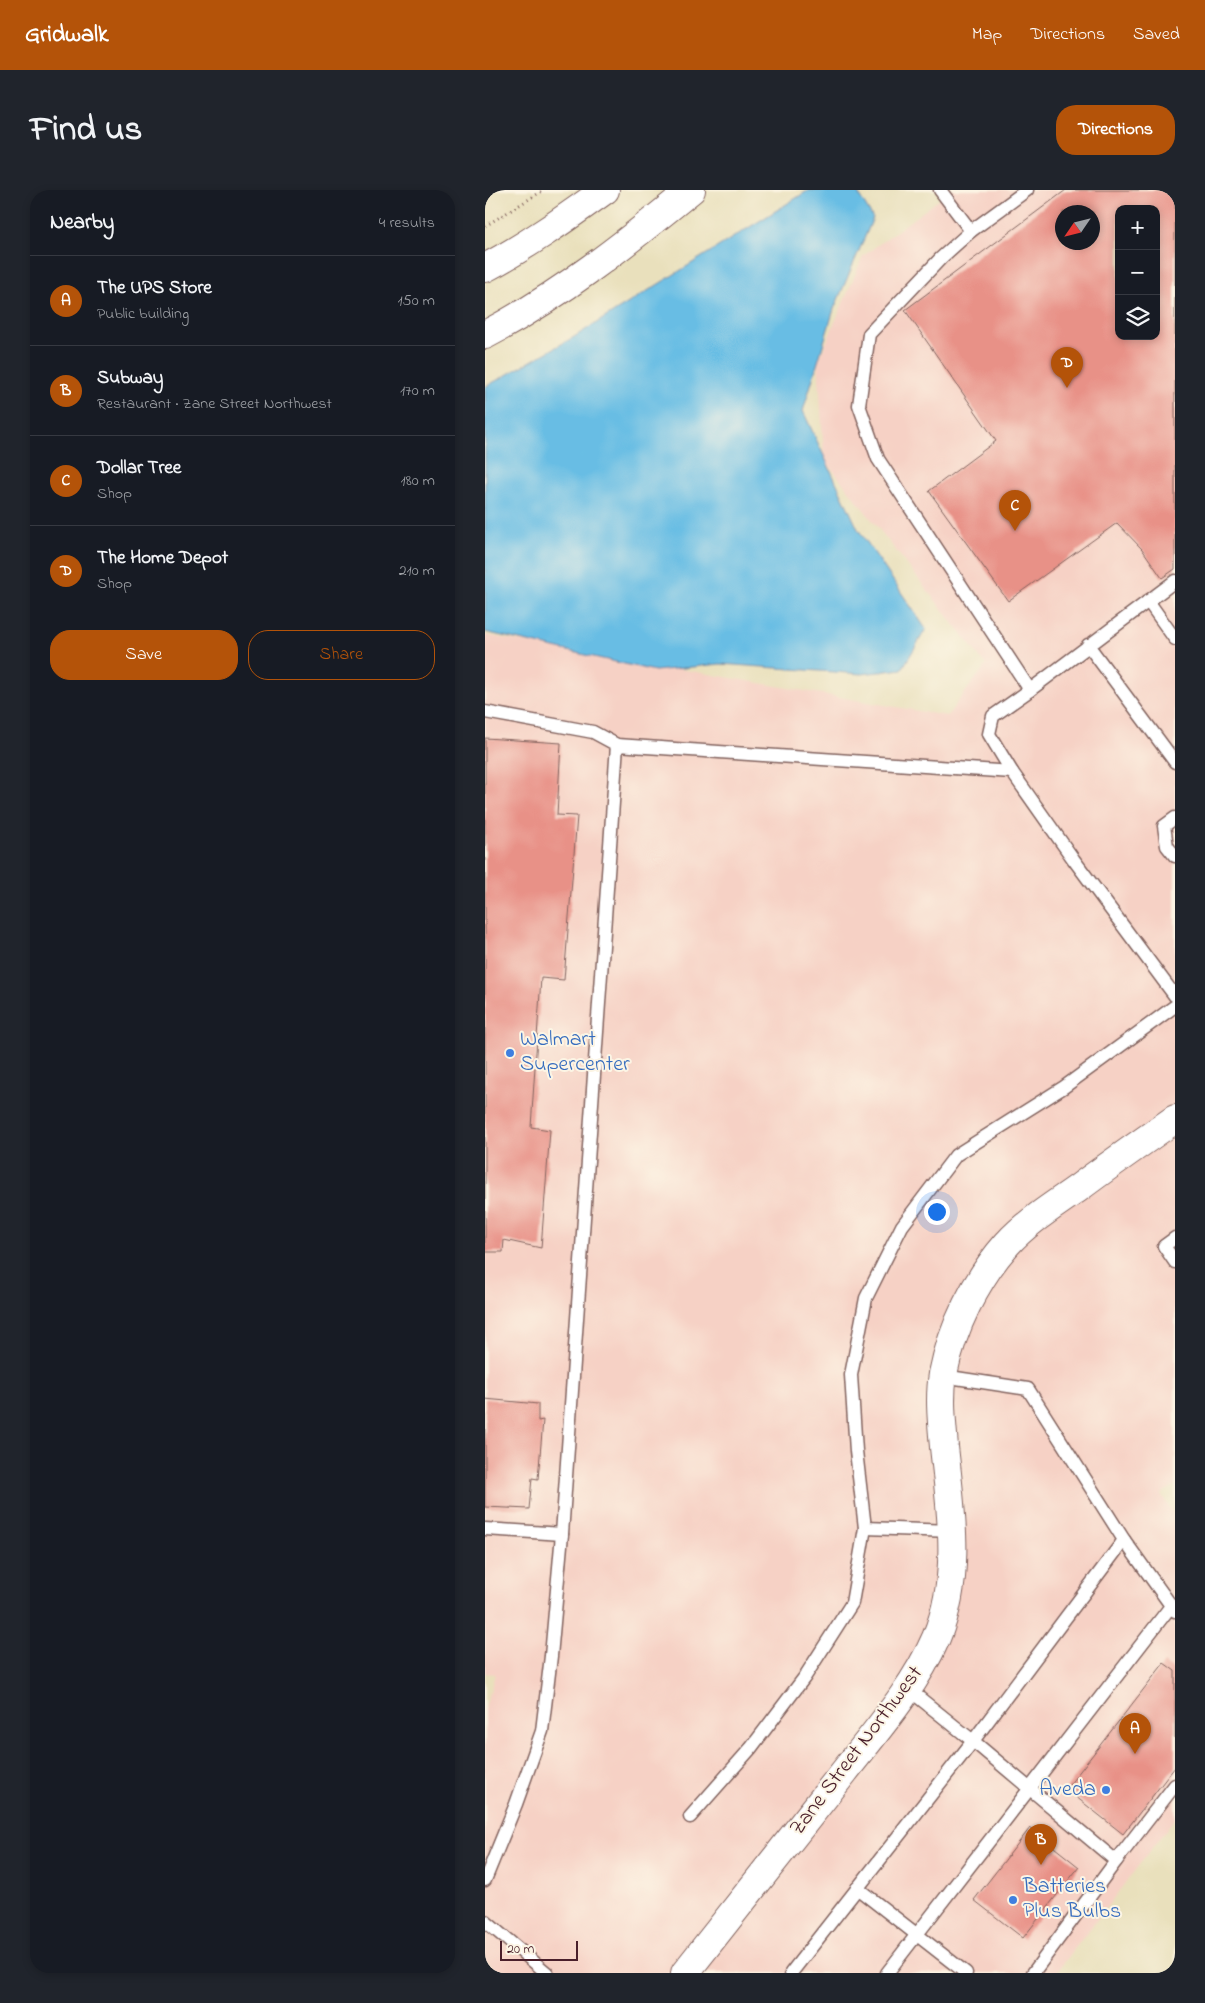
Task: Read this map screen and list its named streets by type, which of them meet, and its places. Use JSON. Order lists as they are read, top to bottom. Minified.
{"streets":{"street":["Zane Street Northwest"]},"places":["Walmart Supercenter","Aveda","Batteries Plus Bulbs"],"scale_bar":"20 m","north":"bottom left","page":{"header":"Gridwalk","nav":["Map","Directions","Saved"],"title":"Find us","buttons":["Directions",["Save","Share"]],"heading":["Nearby","4 results"],"map_buttons":["+","−"],"list":[{"mark":"A","name":"The UPS Store","note":"Public building","value":"150 m"},{"mark":"B","name":"Subway","note":"Restaurant · Zane Street Northwest","value":"170 m"},{"mark":"C","name":"Dollar Tree","note":"Shop","value":"180 m"},{"mark":"D","name":"The Home Depot","note":"Shop","value":"210 m"}],"pins":["D","C","A","B"],"scale":"20 m"}}
